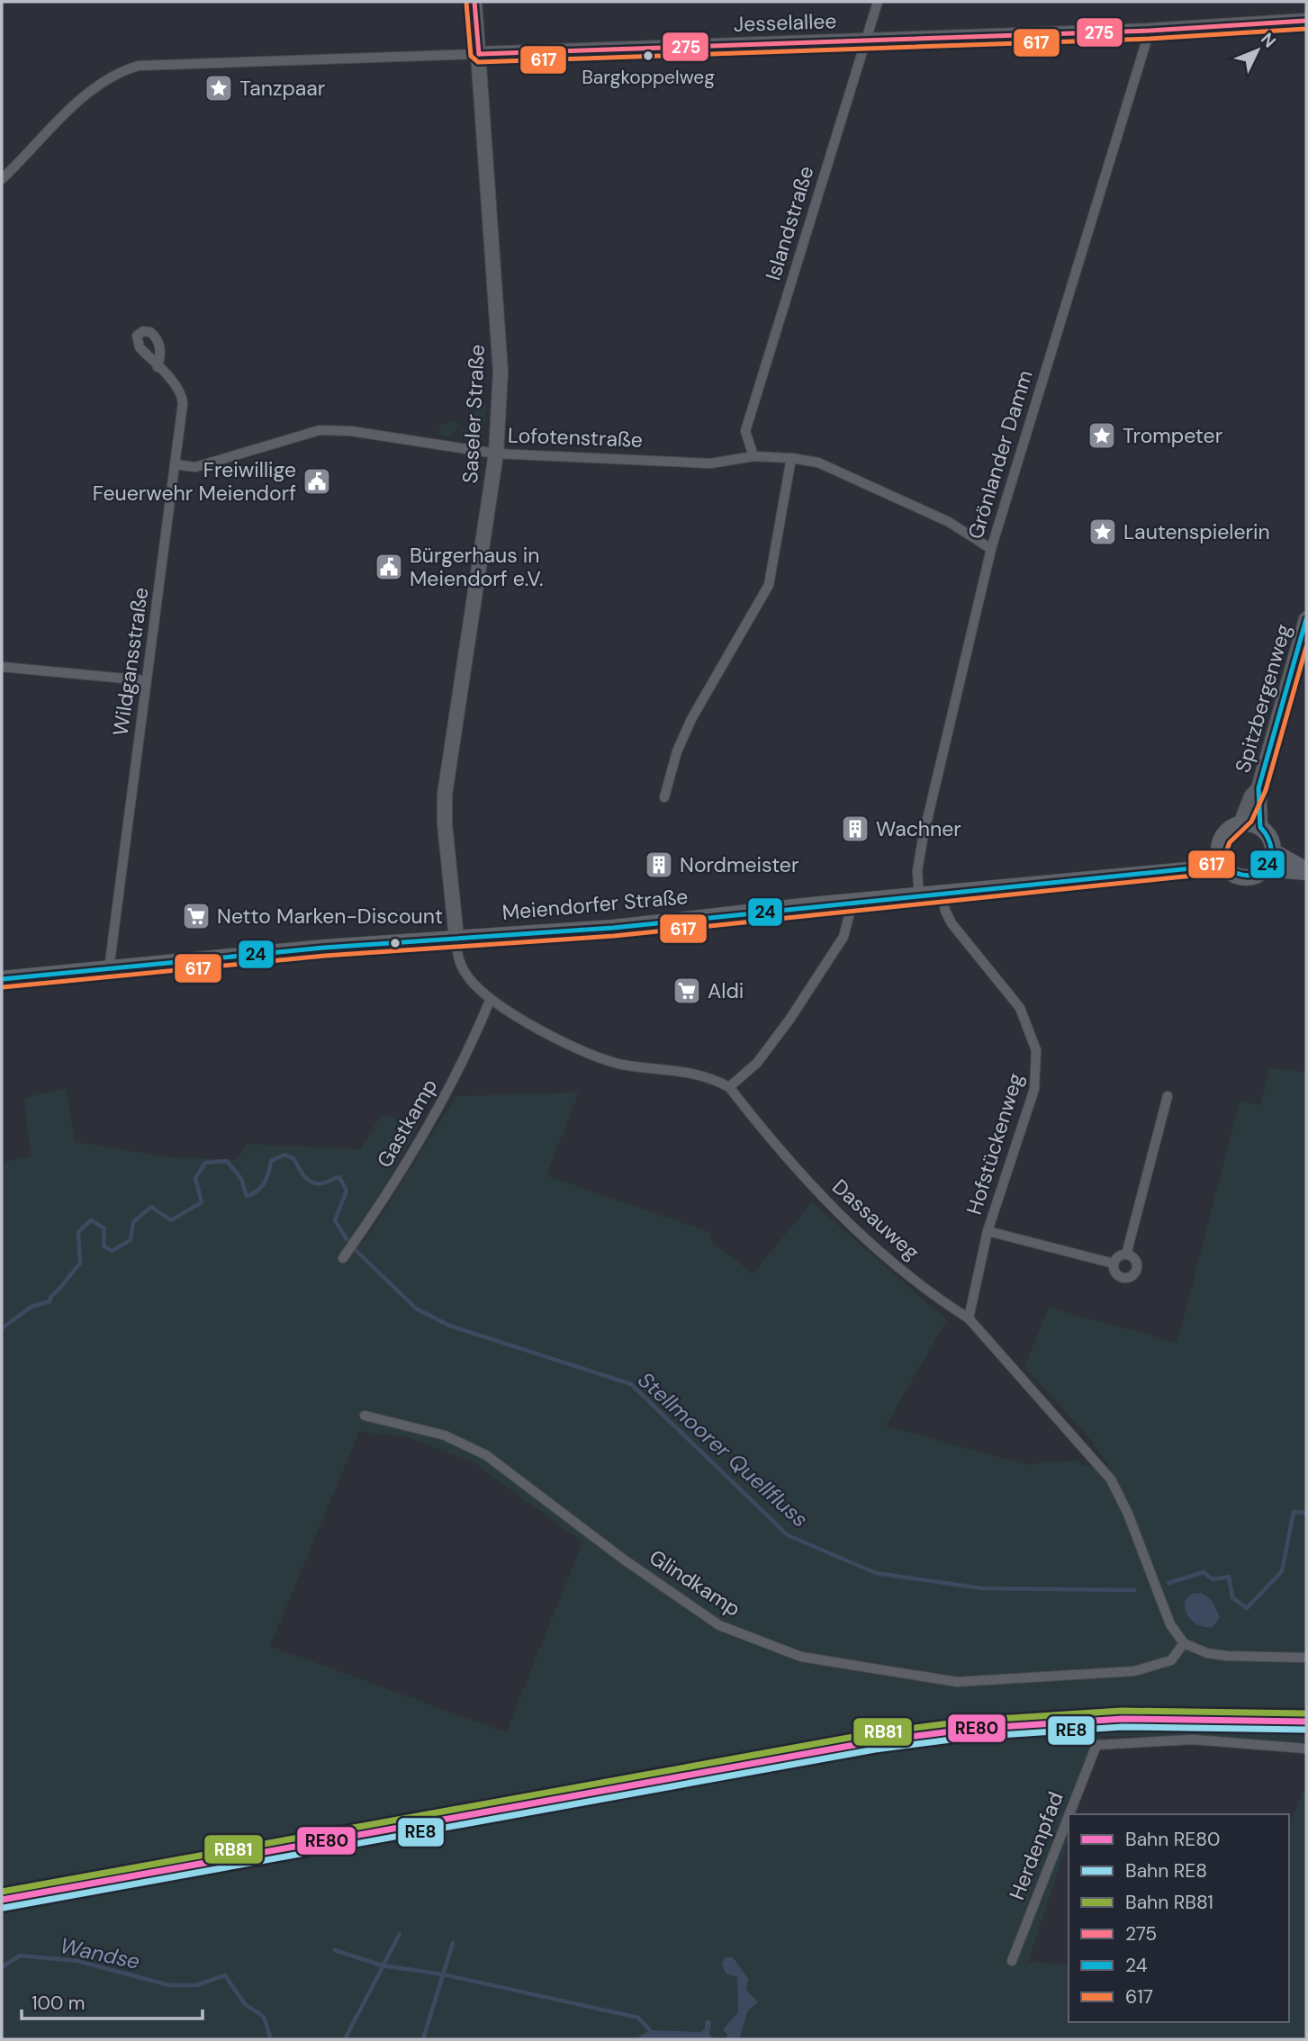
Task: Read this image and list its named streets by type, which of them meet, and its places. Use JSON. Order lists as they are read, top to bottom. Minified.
{"streets":{"main road":["Meiendorfer Straße"],"street":["Jesselallee","Islandstraße","Saseler Straße","Lofotenstraße","Grönlander Damm","Wildgansstraße","Spitzbergenweg","Gastkamp","Hofstückenweg","Dassauweg","Glindkamp","Herdenpfad"]},"crossings":[["Jesselallee","Islandstraße"],["Jesselallee","Saseler Straße"],["Jesselallee","Grönlander Damm"],["Islandstraße","Lofotenstraße"],["Saseler Straße","Lofotenstraße"],["Saseler Straße","Meiendorfer Straße"],["Saseler Straße","Dassauweg"],["Lofotenstraße","Grönlander Damm"],["Lofotenstraße","Wildgansstraße"],["Grönlander Damm","Meiendorfer Straße"],["Wildgansstraße","Meiendorfer Straße"],["Spitzbergenweg","Meiendorfer Straße"],["Meiendorfer Straße","Hofstückenweg"],["Meiendorfer Straße","Dassauweg"],["Gastkamp","Dassauweg"],["Hofstückenweg","Dassauweg"],["Dassauweg","Glindkamp"]],"water":["Stellmoorer Quellfluss","Wandse"],"places":{"other":["Bargkoppelweg"],"place":["Tanzpaar","Trompeter","Lautenspielerin"],"public building":["Freiwillige Feuerwehr Meiendorf","Bürgerhaus in Meiendorf e.V."],"building":["Wachner","Nordmeister"],"supermarket":["Netto Marken-Discount","Aldi"]},"lines":["transit line 275","transit line 617","transit line 24","rail line RB81","rail line RE80","rail line RE8"],"legend":["Bahn RE80","Bahn RE8","Bahn RB81","275","24","617"],"scale_bar":"100 m","north":"top right"}
